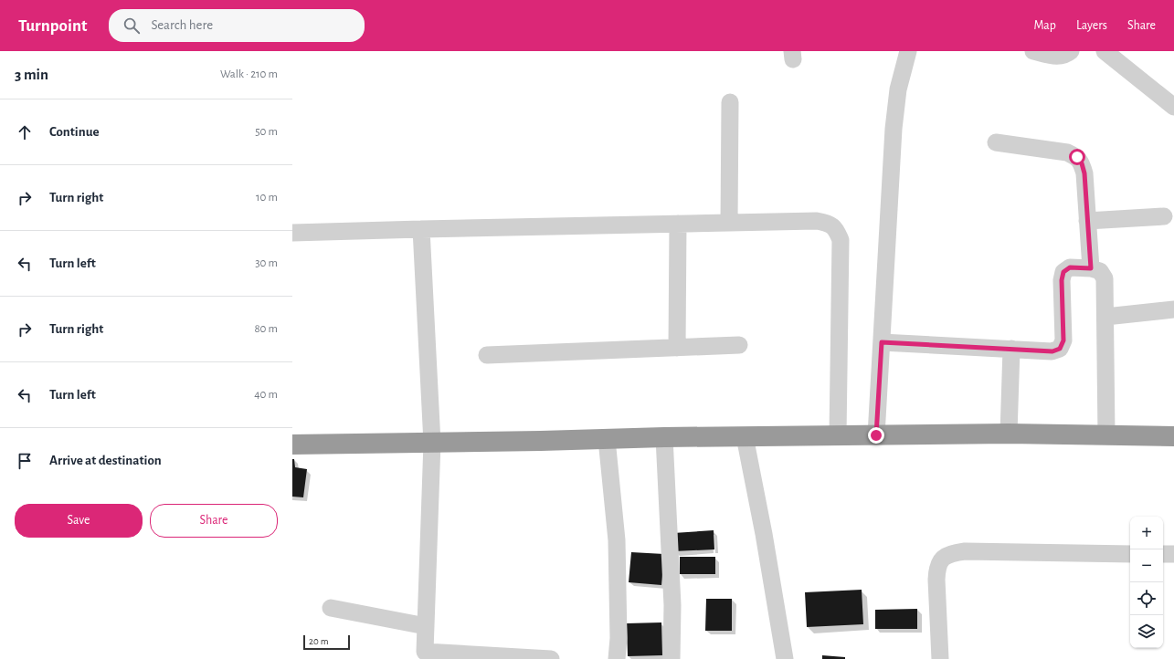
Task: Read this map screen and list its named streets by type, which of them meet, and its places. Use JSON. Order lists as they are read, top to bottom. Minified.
{"scale_bar":"20 m","page":{"header":"Turnpoint","search":"Search here","nav":["Map","Layers","Share"],"heading":["3 min","Walk · 210 m"],"list":[["Continue","50 m"],["Turn right","10 m"],["Turn left","30 m"],["Turn right","80 m"],["Turn left","40 m"],"Arrive at destination"],"buttons":["Save","Share"],"map_buttons":["+","−"],"scale":"20 m"}}
